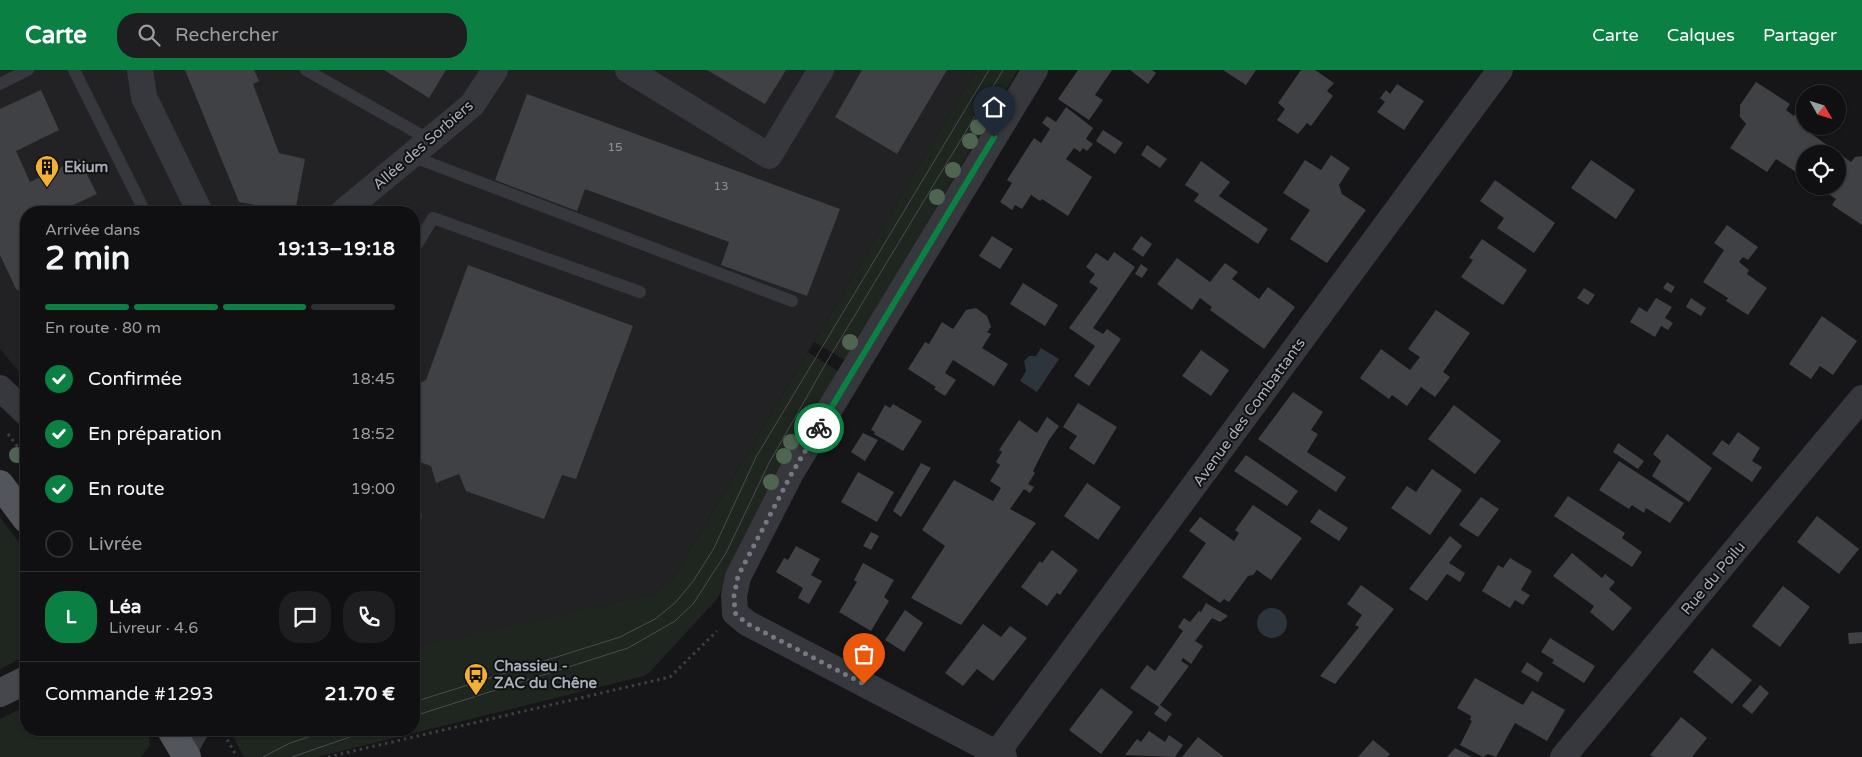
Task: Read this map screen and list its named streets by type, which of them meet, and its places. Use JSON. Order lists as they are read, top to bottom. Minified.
{"streets":{"street":["Allée des Sorbiers","Avenue des Combattants","Rue du Poilu"]},"places":{"building":["Ekium"],"bus stop":["Chassieu - ZAC du Chêne"]},"house_numbers":["15","13"],"north":"bottom right","page":{"header":"Carte","search":"Rechercher","nav":["Carte","Calques","Partager"],"heading":["2 min","Arrivée dans","19:13–19:18"],"panel":["Léa","Livreur · 4.6","Commande #1293","21.70 €"],"bar":"En route · 80 m","list":[["Confirmée","18:45"],["En préparation","18:52"],["En route","19:00"],"Livrée"],"round":"L"}}
